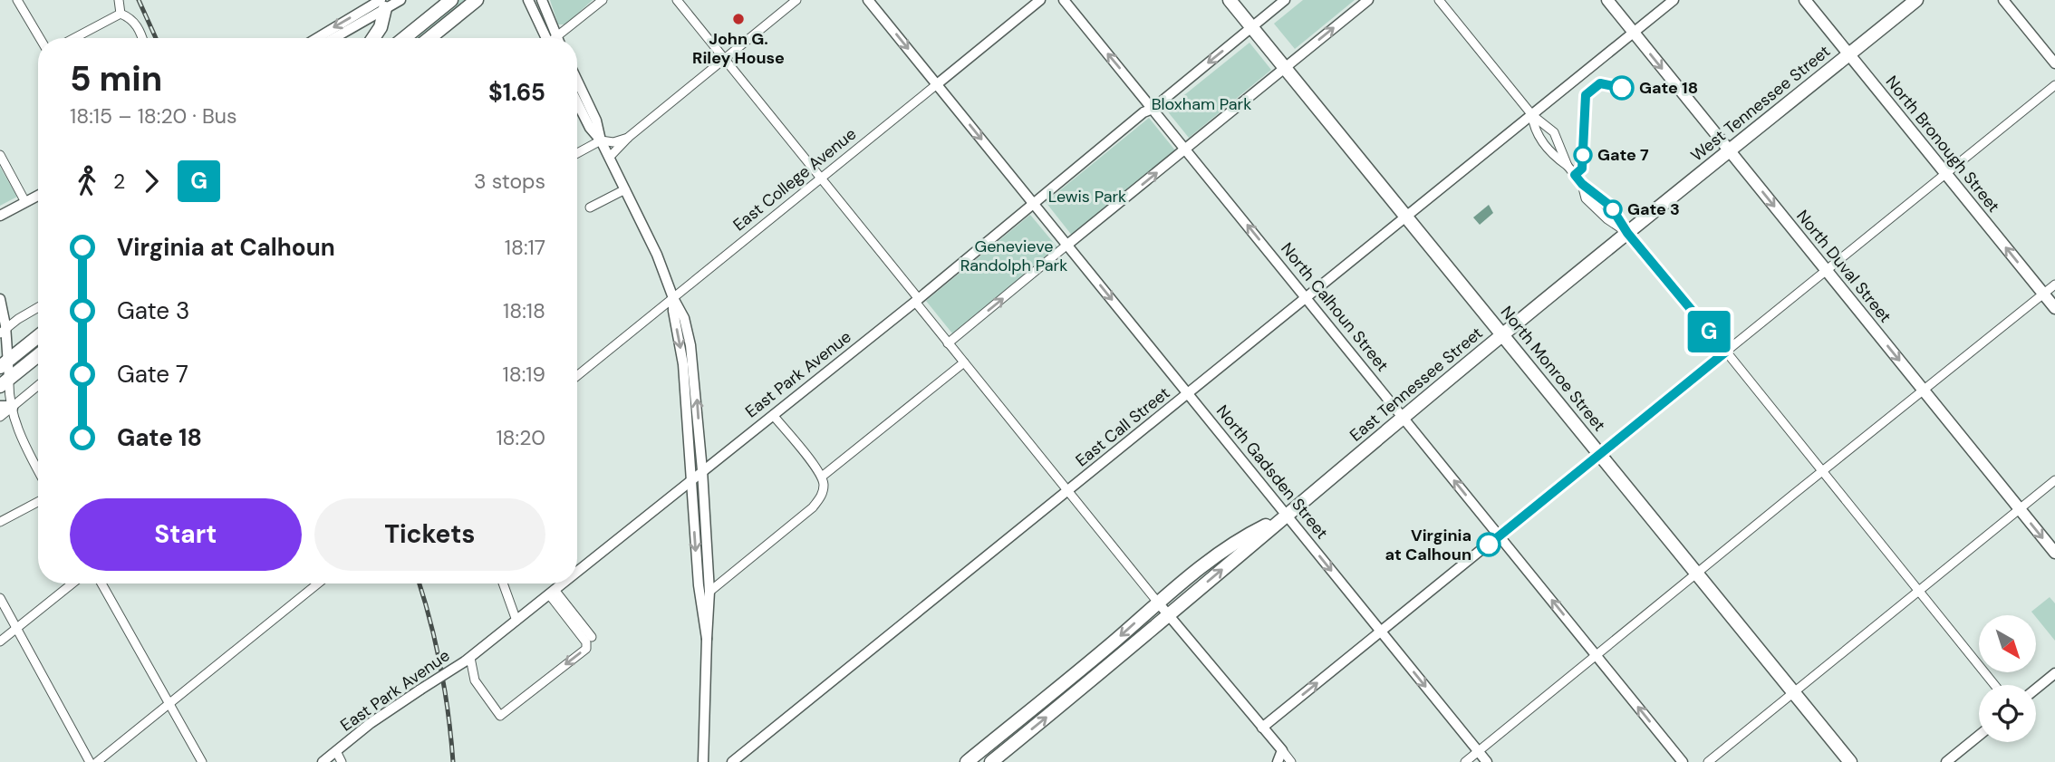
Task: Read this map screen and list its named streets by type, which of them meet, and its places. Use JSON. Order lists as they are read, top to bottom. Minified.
{"streets":{"main road":["West Tennessee Street","North Bronough Street","North Duval Street","North Monroe Street","East Tennessee Street"],"street":["East College Avenue","North Calhoun Street","East Park Avenue","East Call Street","North Gadsden Street"]},"crossings":[["West Tennessee Street","North Bronough Street"],["West Tennessee Street","North Duval Street"],["West Tennessee Street","East Tennessee Street"],["East College Avenue","North Gadsden Street"],["North Duval Street","East Call Street"],["North Calhoun Street","East Park Avenue"],["North Calhoun Street","East Tennessee Street"],["North Calhoun Street","East Call Street"],["North Monroe Street","East Park Avenue"],["North Monroe Street","East Tennessee Street"],["North Monroe Street","East Call Street"],["East Park Avenue","North Gadsden Street"],["East Tennessee Street","North Gadsden Street"],["East Call Street","North Gadsden Street"]],"one_way":["North Bronough Street","North Duval Street","North Calhoun Street","North Gadsden Street"],"parks":["Bloxham Park","Lewis Park","Genevieve Randolph Park"],"places":["John G. Riley House","Gate 18","Gate 7","Gate 3","Virginia at Calhoun"],"lines":["bus line G"],"north":"bottom right","page":{"on_map":"G","heading":["5 min","18:15 – 18:20 · Bus","$1.65"],"legs":["2","G","3 stops"],"list":[{"name":"Virginia at Calhoun","value":"18:17"},{"name":"Gate 3","value":"18:18"},{"name":"Gate 7","value":"18:19"},{"name":"Gate 18","value":"18:20"}],"buttons":["Start","Tickets"]}}
